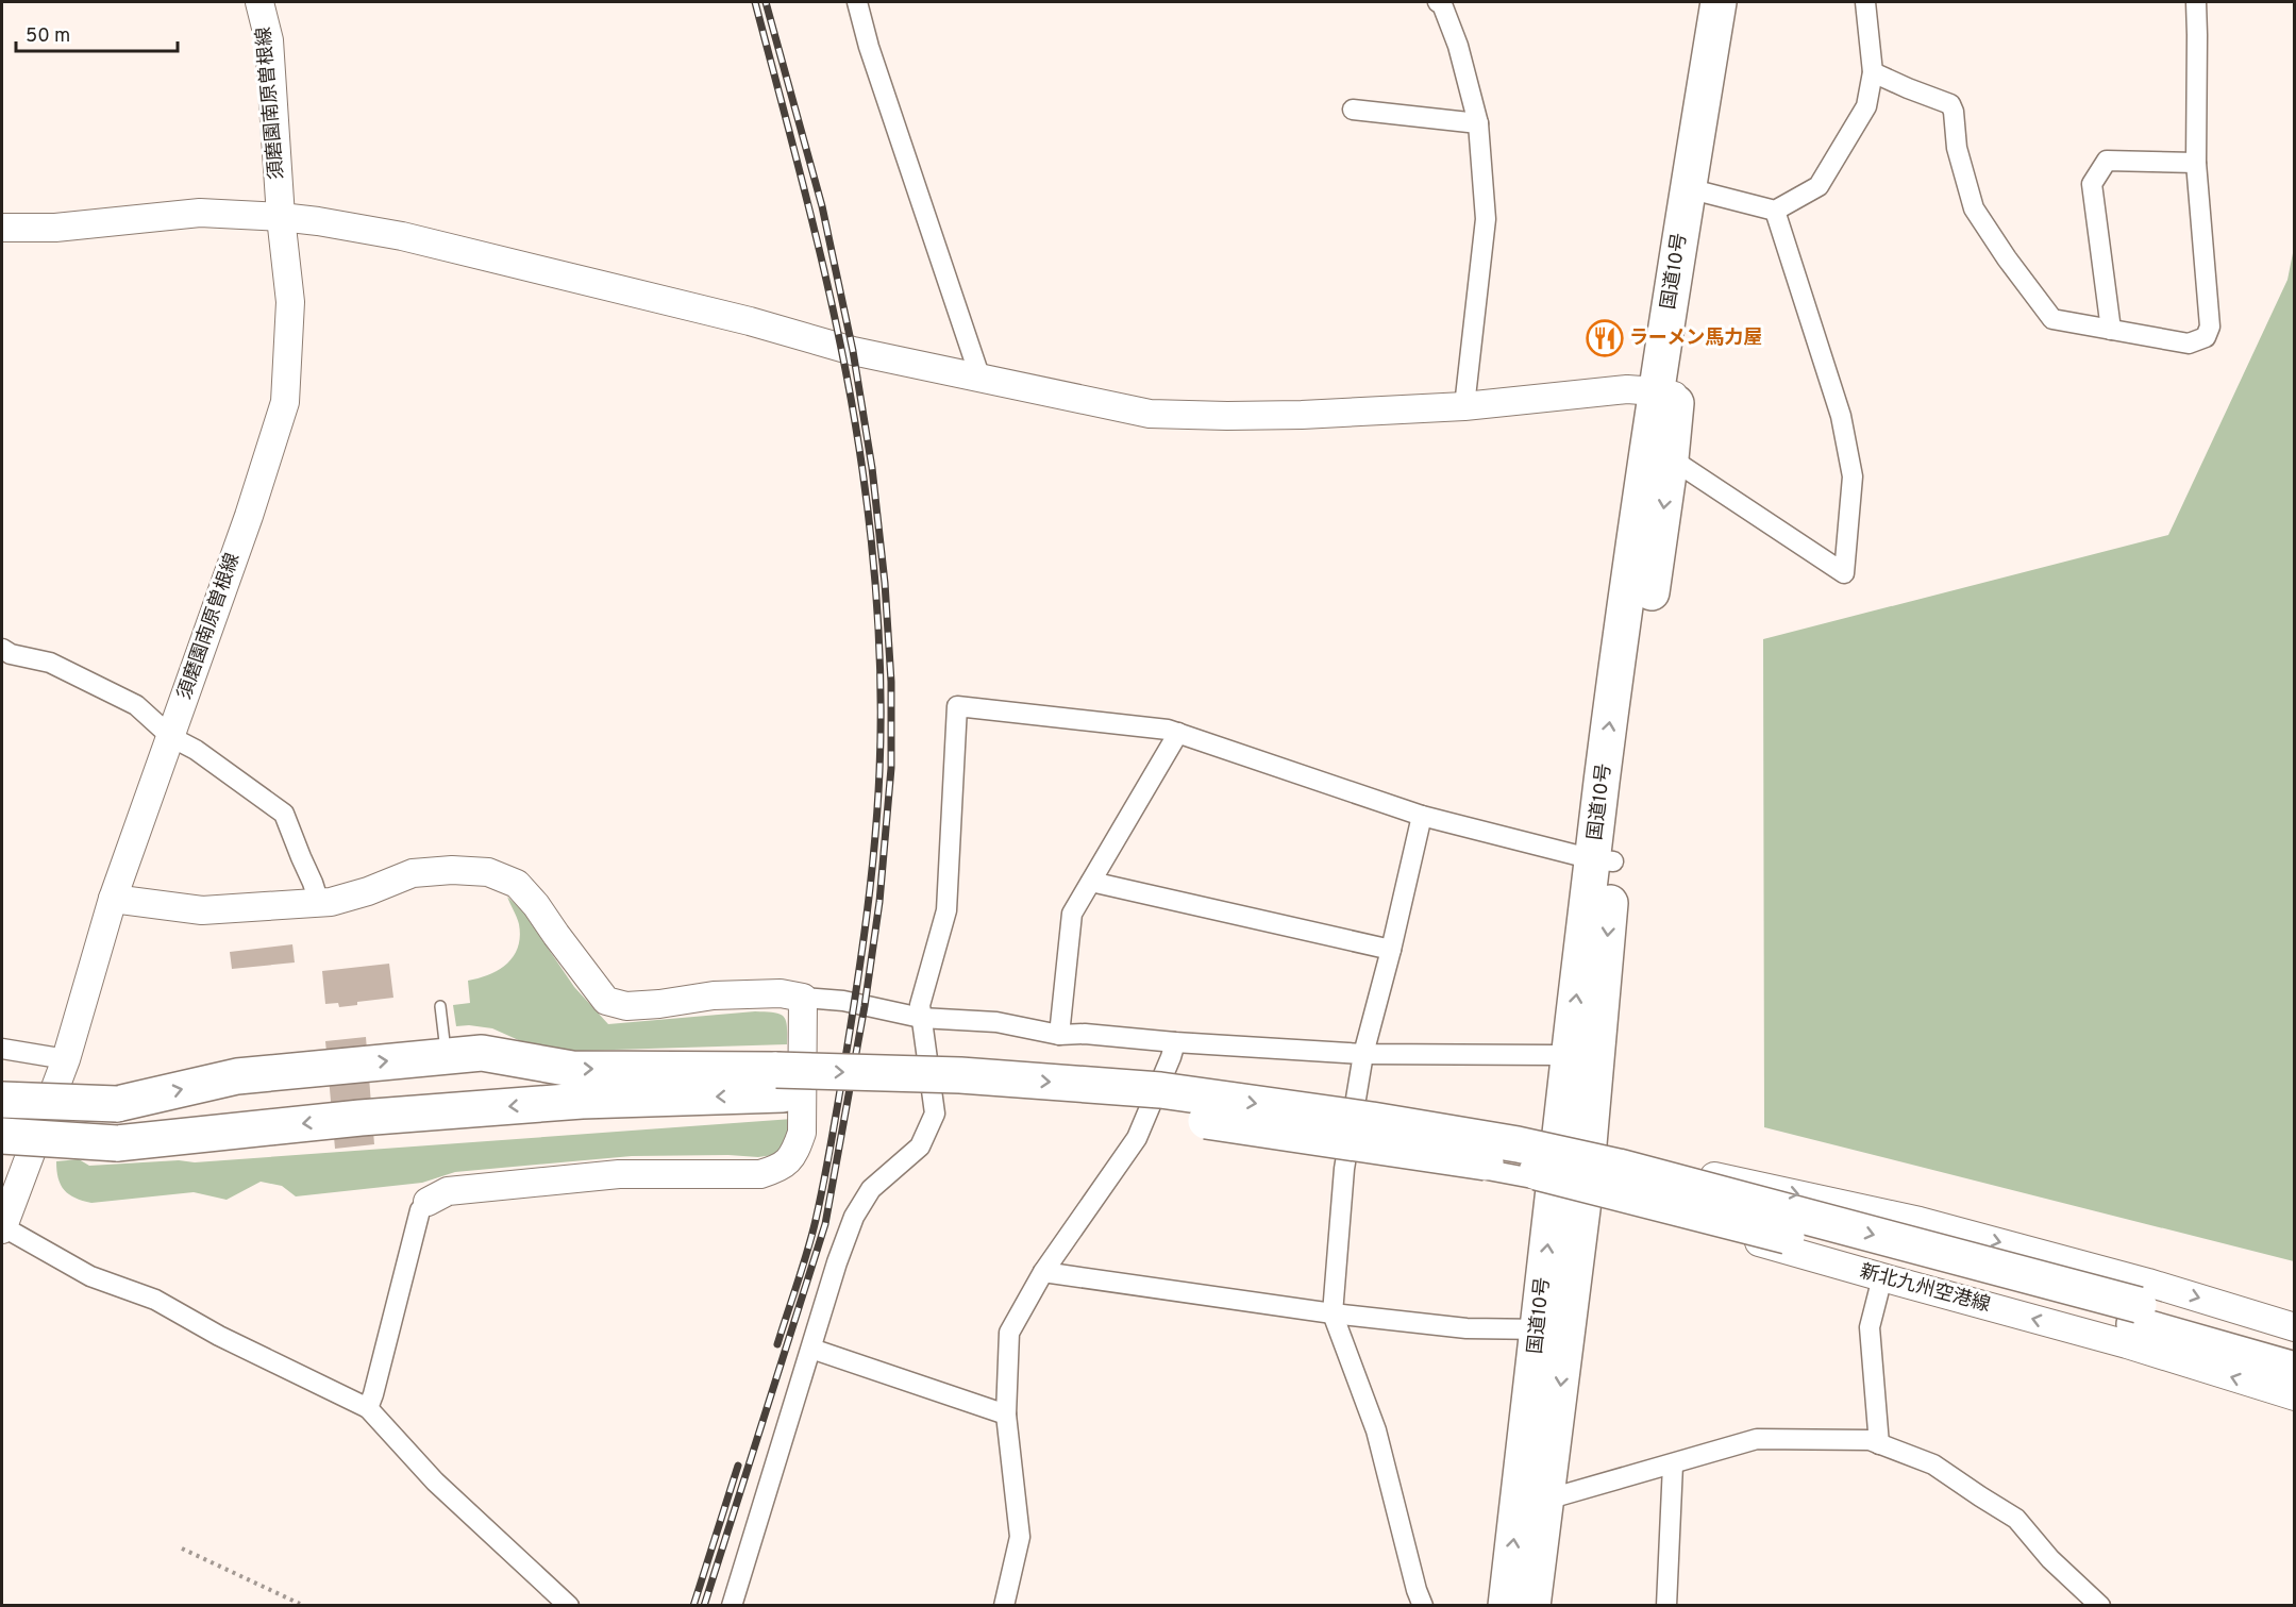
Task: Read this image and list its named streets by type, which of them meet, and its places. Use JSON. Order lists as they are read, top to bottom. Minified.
{"streets":{"highway":["国道10号"],"street":["須磨園南原曽根線","新北九州空港線"]},"crossings":[["国道10号","新北九州空港線"]],"places":{"restaurant":["ラーメン馬力屋"]},"scale_bar":"50 m"}
